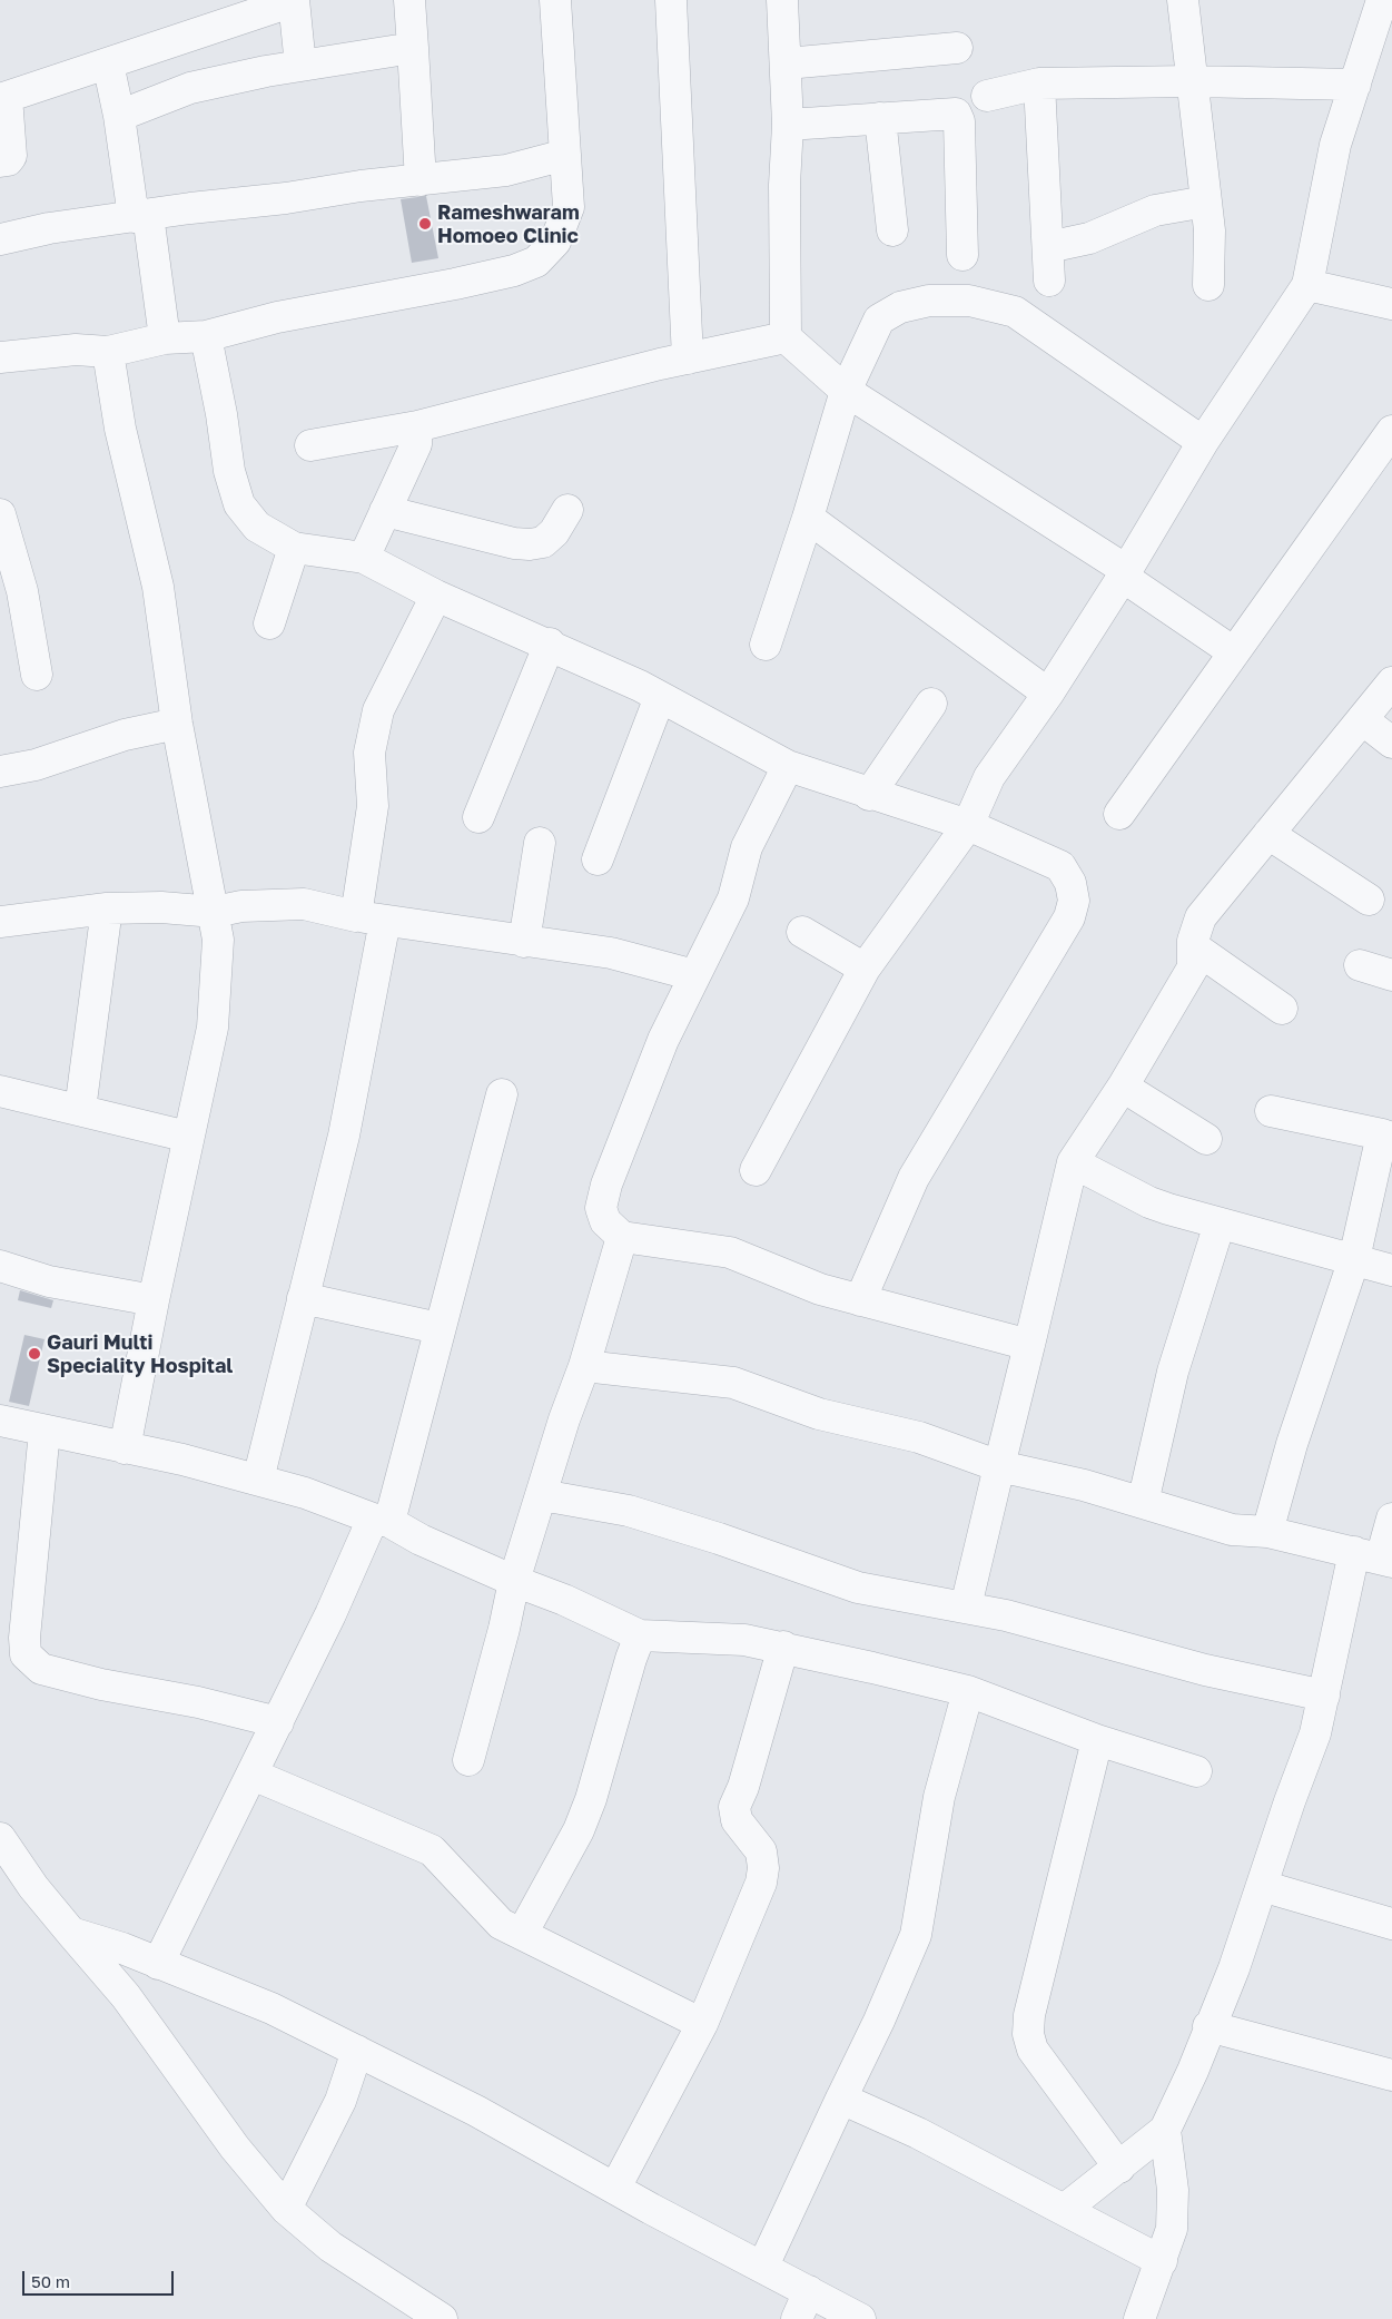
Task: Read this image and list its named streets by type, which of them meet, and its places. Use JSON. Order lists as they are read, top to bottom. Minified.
{"places":["Rameshwaram Homoeo Clinic","Gauri Multi Speciality Hospital"],"scale_bar":"50 m"}
